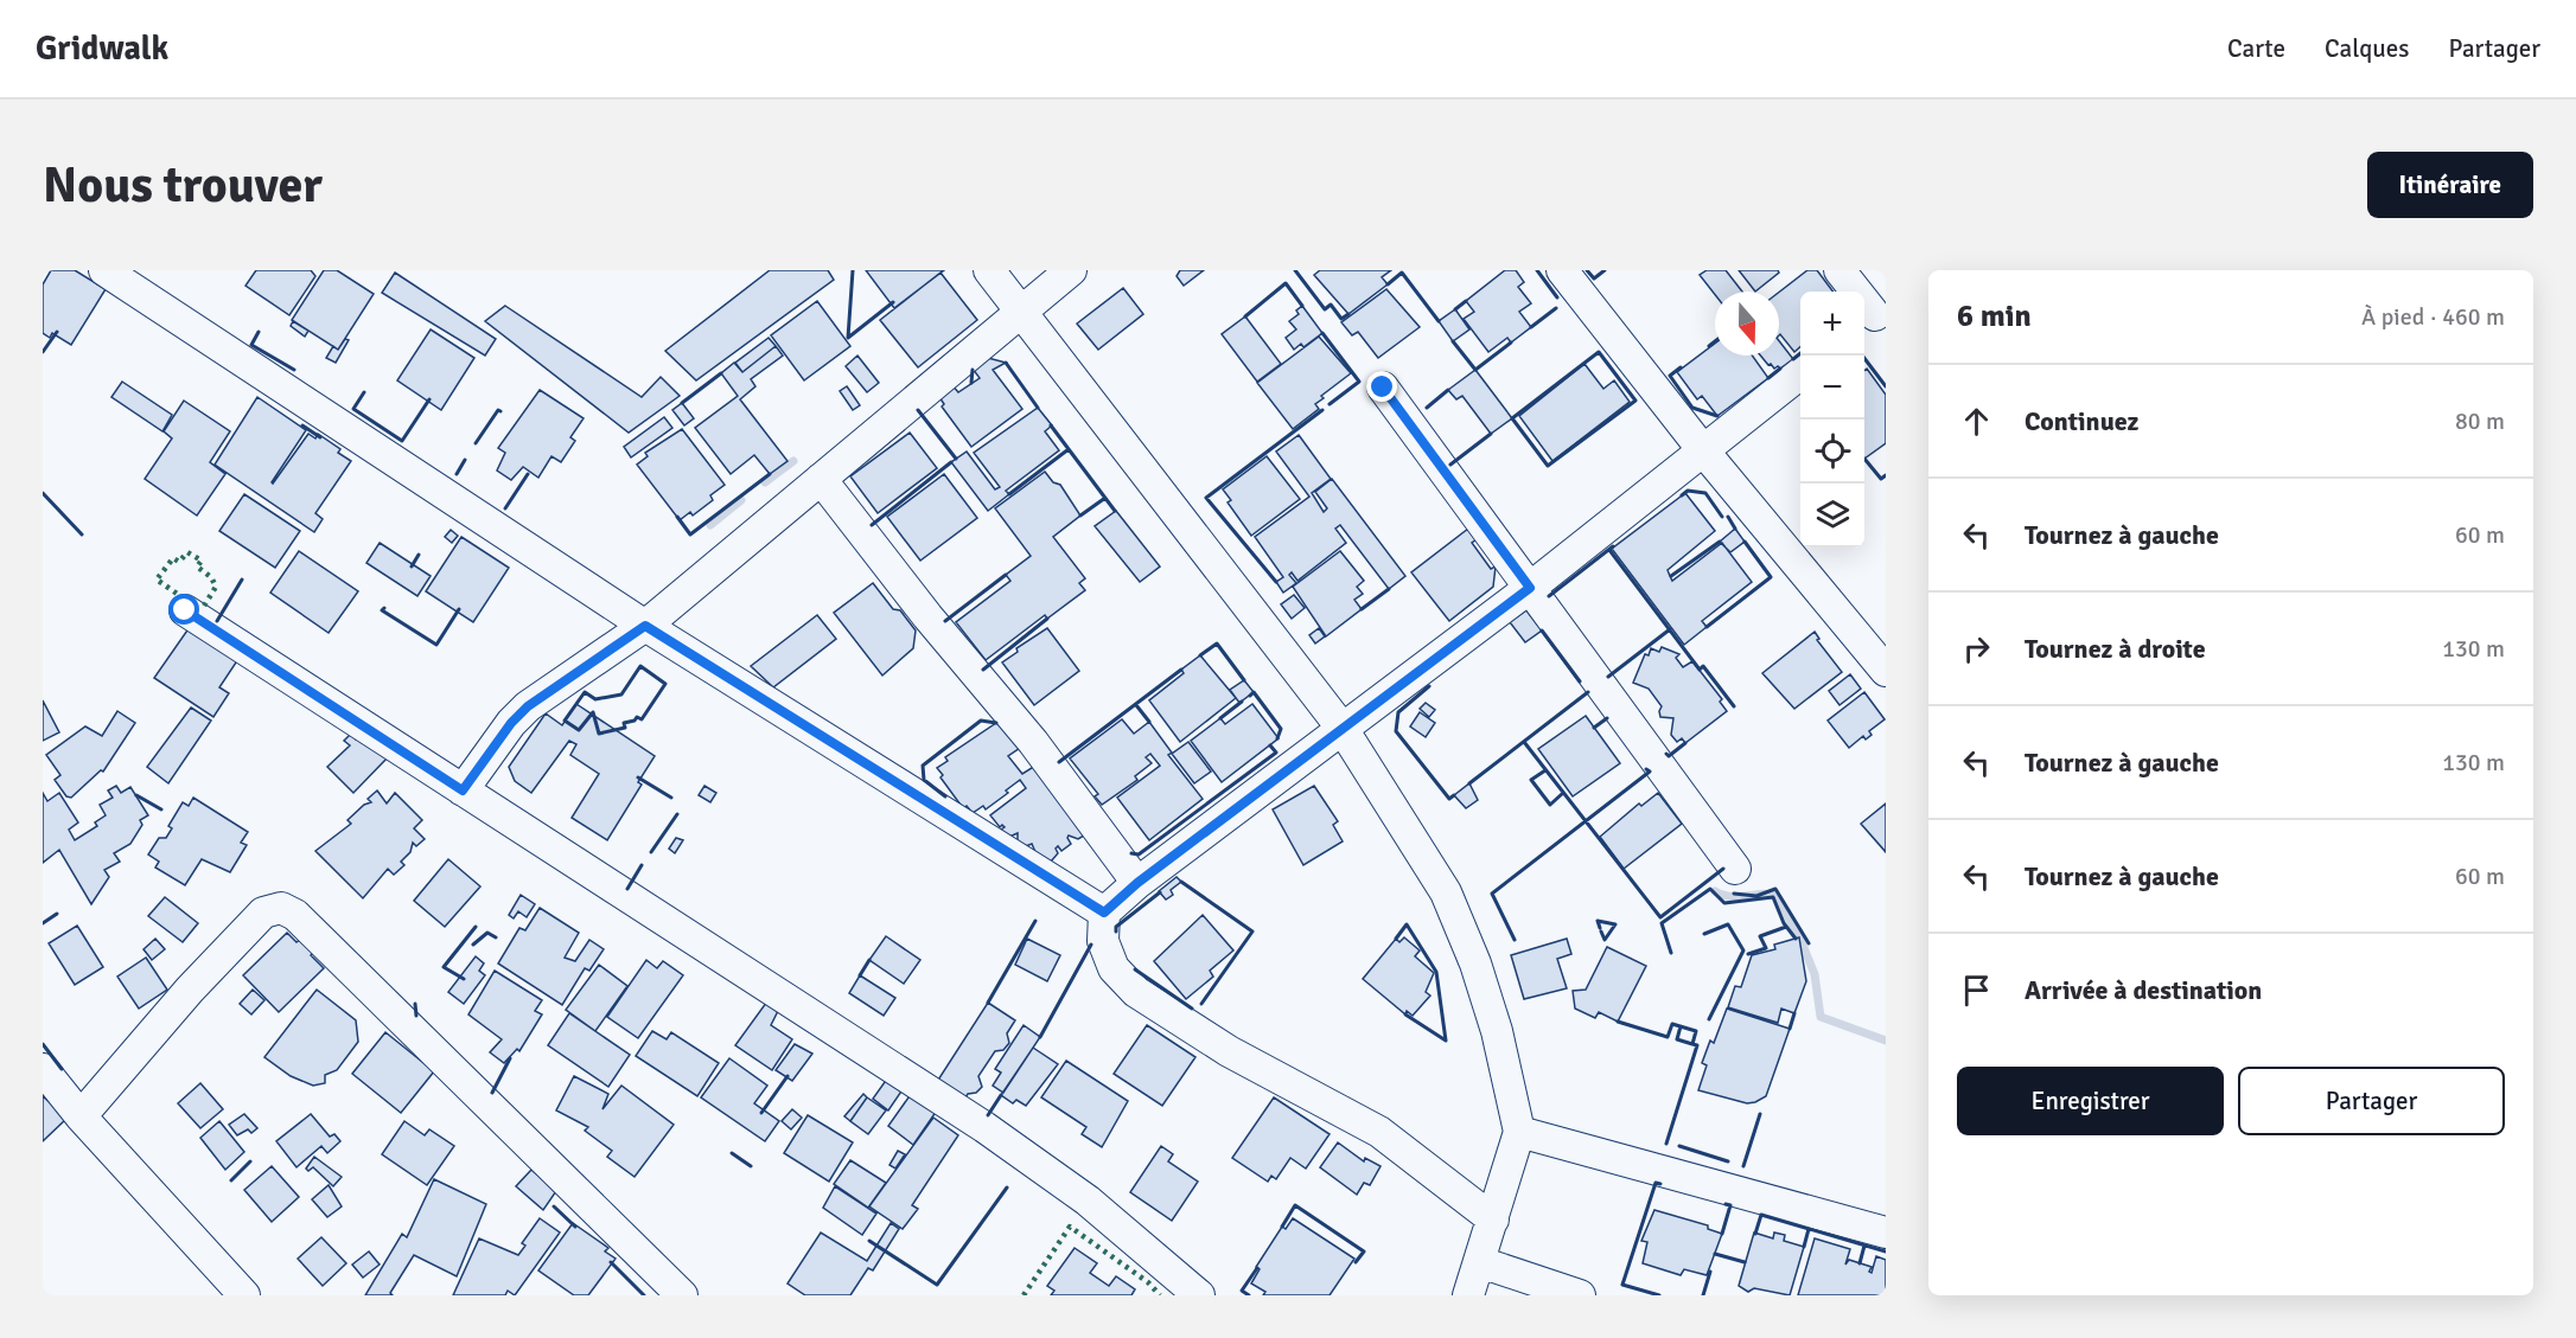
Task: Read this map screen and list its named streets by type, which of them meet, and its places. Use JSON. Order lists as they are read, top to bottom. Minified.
{"north":"bottom","page":{"header":"Gridwalk","nav":["Carte","Calques","Partager"],"buttons":["Itinéraire",["Enregistrer","Partager"]],"title":"Nous trouver","heading":["6 min","À pied · 460 m"],"map_buttons":["+","−"],"list":[["Continuez","80 m"],["Tournez à gauche","60 m"],["Tournez à droite","130 m"],["Tournez à gauche","130 m"],["Tournez à gauche","60 m"],"Arrivée à destination"]}}
